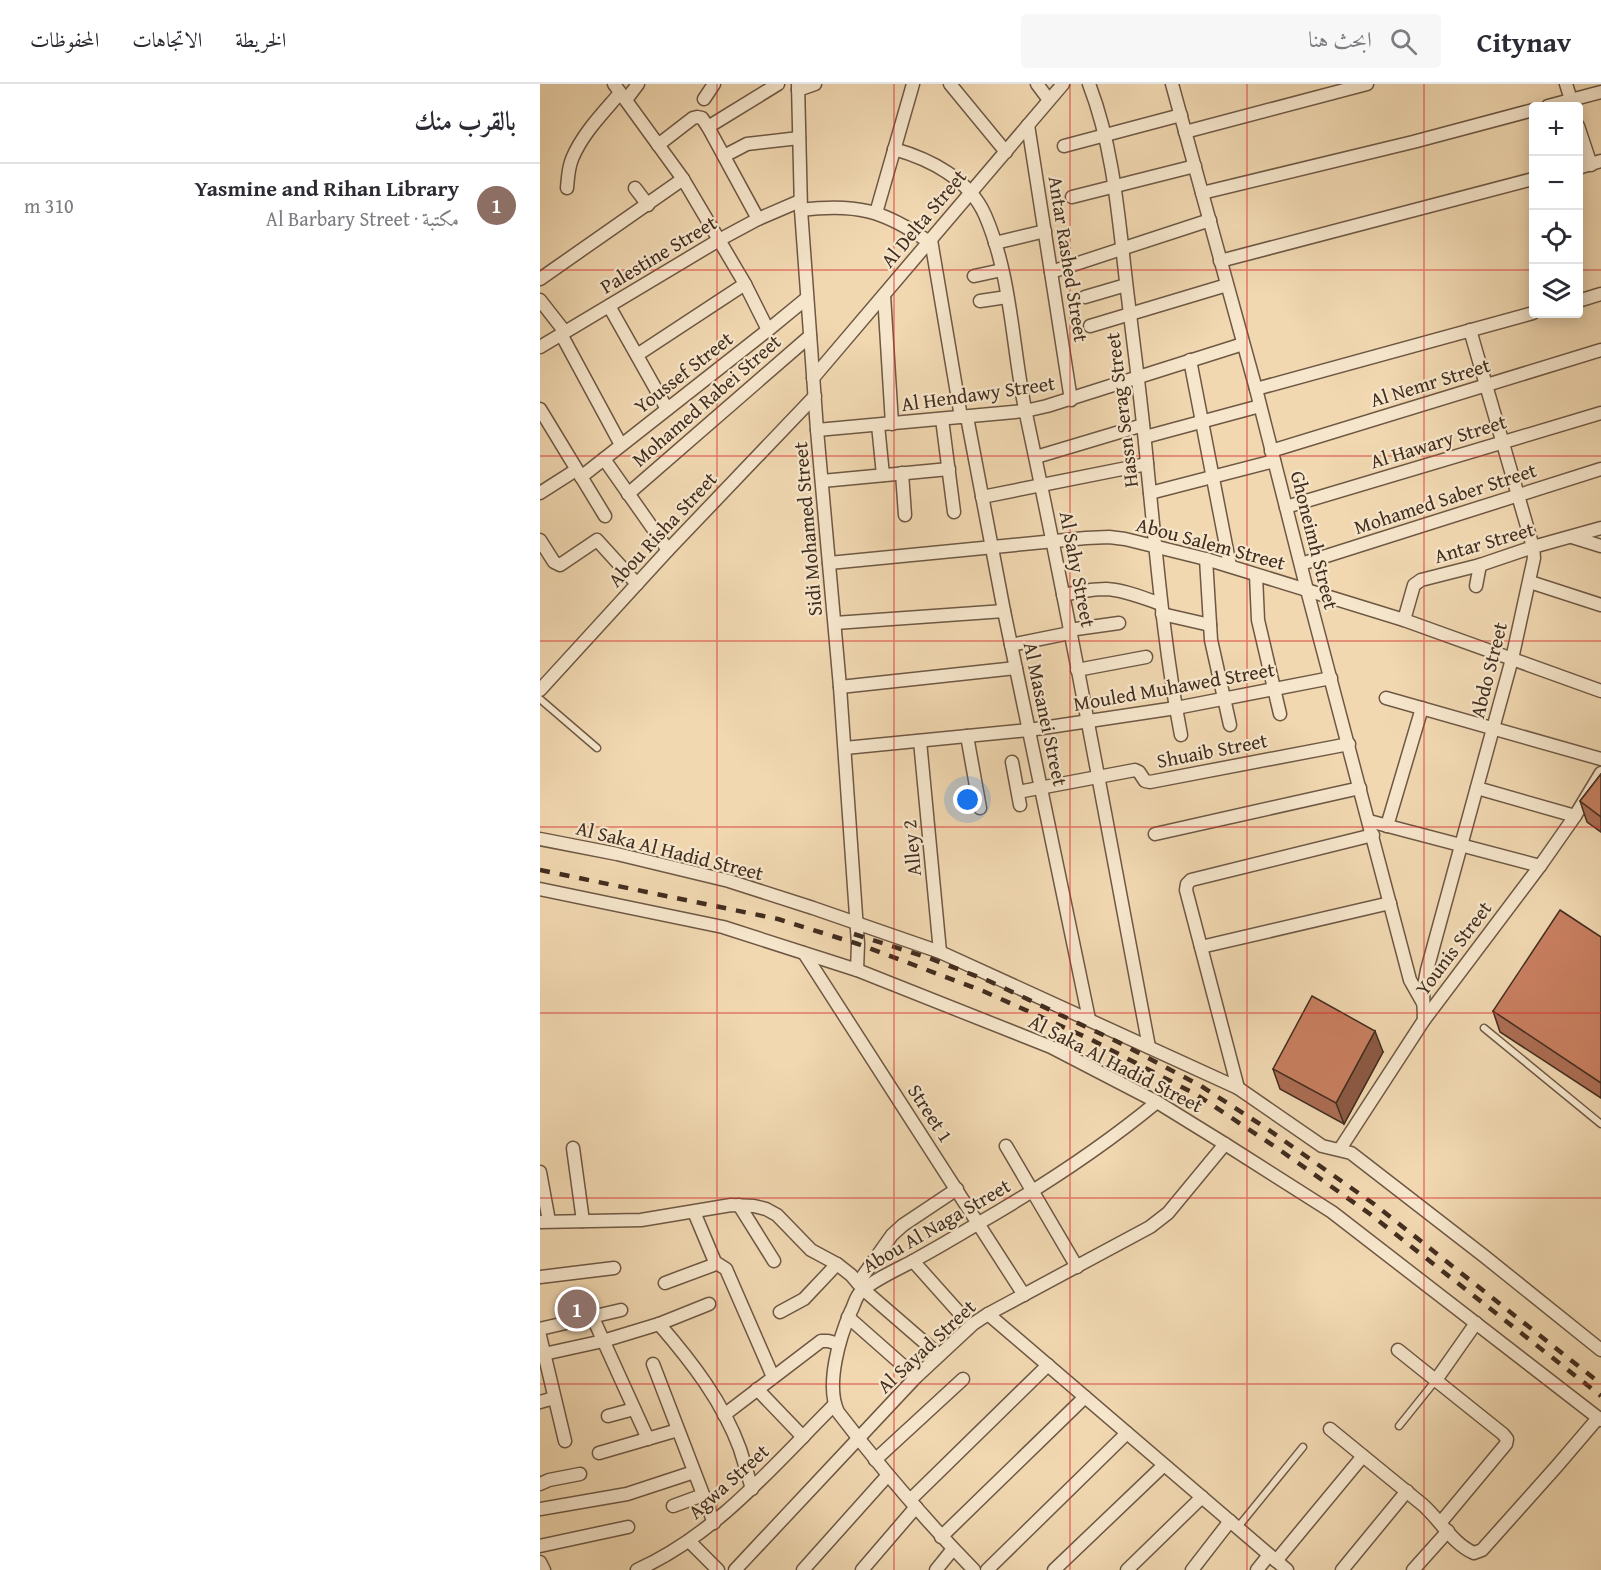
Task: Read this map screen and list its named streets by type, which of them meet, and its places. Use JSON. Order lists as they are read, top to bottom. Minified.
{"streets":{"street":["Al Delta Street","Palestine Street","Antar Rashed Street","Youssef Street","Al Nemr Street","Al Hendawy Street","Mohamed Rabei Street","Hassn Serag Street","Al Hawary Street","Mohamed Saber Street","Abou Risha Street","Sidi Mohamed Street","Ghoneimh Street","Antar Street","Abou Salem Street","Al Sahy Street","Abdo Street","Mouled Muhawed Street","Al Masanei Street","Shuaib Street","Alley 2","Al Saka Al Hadid Street","Younis Street","Street 1","Abou Al Naga Street","Al Sayad Street","Agwa Street"]},"crossings":[["Al Delta Street","Palestine Street"],["Al Delta Street","Antar Rashed Street"],["Al Delta Street","Sidi Mohamed Street"],["Al Delta Street","Al Sahy Street"],["Al Delta Street","Al Masanei Street"],["Palestine Street","Sidi Mohamed Street"],["Palestine Street","Al Masanei Street"],["Antar Rashed Street","Al Hendawy Street"],["Youssef Street","Sidi Mohamed Street"],["Al Nemr Street","Hassn Serag Street"],["Al Nemr Street","Ghoneimh Street"],["Al Nemr Street","Abdo Street"],["Al Hendawy Street","Hassn Serag Street"],["Al Hendawy Street","Sidi Mohamed Street"],["Al Hendawy Street","Ghoneimh Street"],["Al Hendawy Street","Al Sahy Street"],["Al Hendawy Street","Al Masanei Street"],["Mohamed Rabei Street","Sidi Mohamed Street"],["Hassn Serag Street","Abou Salem Street"],["Hassn Serag Street","Mouled Muhawed Street"],["Al Hawary Street","Ghoneimh Street"],["Al Hawary Street","Abdo Street"],["Mohamed Saber Street","Ghoneimh Street"],["Mohamed Saber Street","Abdo Street"],["Abou Risha Street","Sidi Mohamed Street"],["Sidi Mohamed Street","Abou Salem Street"],["Sidi Mohamed Street","Mouled Muhawed Street"],["Sidi Mohamed Street","Al Saka Al Hadid Street"],["Ghoneimh Street","Abou Salem Street"],["Ghoneimh Street","Abdo Street"],["Ghoneimh Street","Mouled Muhawed Street"],["Ghoneimh Street","Shuaib Street"],["Antar Street","Abou Salem Street"],["Antar Street","Abdo Street"],["Abou Salem Street","Al Sahy Street"],["Abou Salem Street","Abdo Street"],["Abou Salem Street","Al Masanei Street"],["Al Sahy Street","Mouled Muhawed Street"],["Al Sahy Street","Shuaib Street"],["Al Sahy Street","Al Saka Al Hadid Street"],["Abdo Street","Younis Street"],["Mouled Muhawed Street","Al Masanei Street"],["Mouled Muhawed Street","Alley 2"],["Al Masanei Street","Shuaib Street"],["Al Masanei Street","Al Saka Al Hadid Street"],["Alley 2","Al Saka Al Hadid Street"],["Al Saka Al Hadid Street","Younis Street"],["Al Saka Al Hadid Street","Street 1"],["Al Saka Al Hadid Street","Abou Al Naga Street"],["Al Saka Al Hadid Street","Al Sayad Street"],["Street 1","Abou Al Naga Street"],["Street 1","Al Sayad Street"],["Abou Al Naga Street","Agwa Street"]],"page":{"header":"Citynav","search":"ابحث هنا","nav":["الخريطة","الاتجاهات","المحفوظات"],"heading":"بالقرب منك","map_buttons":["+","−"],"list":[{"mark":"1","name":"Yasmine and Rihan Library","note":"مكتبة · Al Barbary Street","value":"310 m"}],"pins":"1"}}
